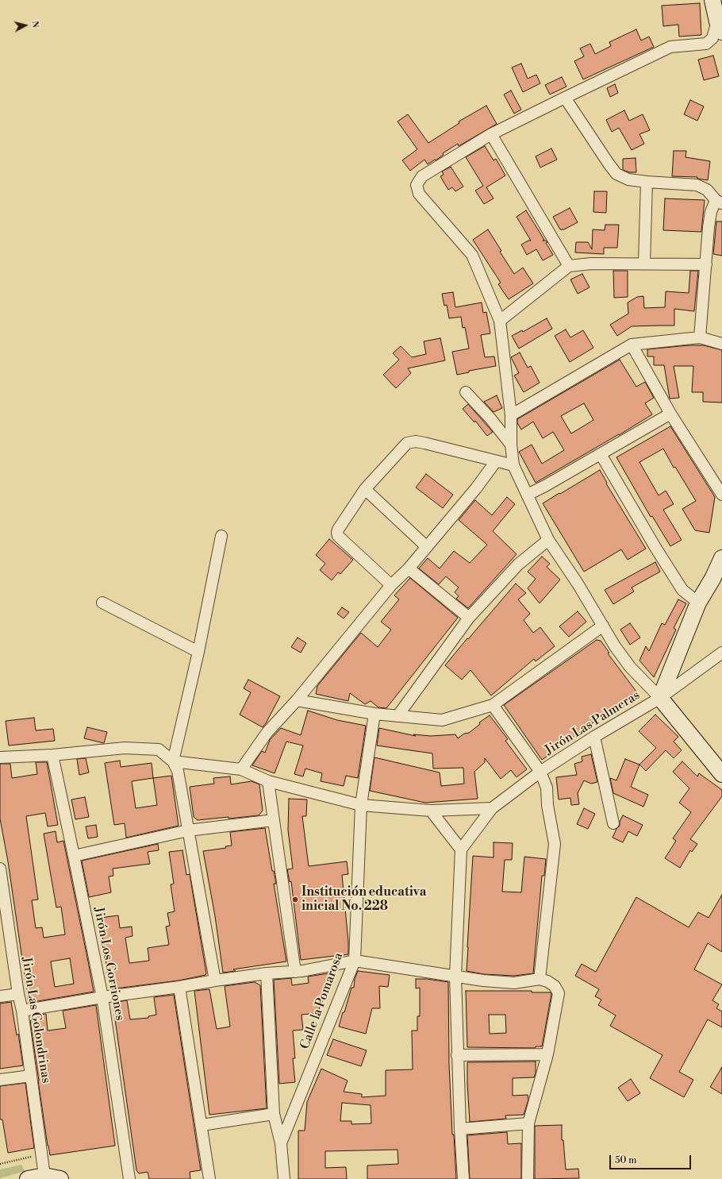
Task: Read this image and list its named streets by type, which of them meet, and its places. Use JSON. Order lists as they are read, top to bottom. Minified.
{"streets":{"street":["Jirón Las Palmeras","Jirón Los Gorriones","Calle la Pomarosa","Jirón Las Golondrinas"]},"places":["Institución educativa inicial No. 228"],"scale_bar":"50 m","north":"right"}
